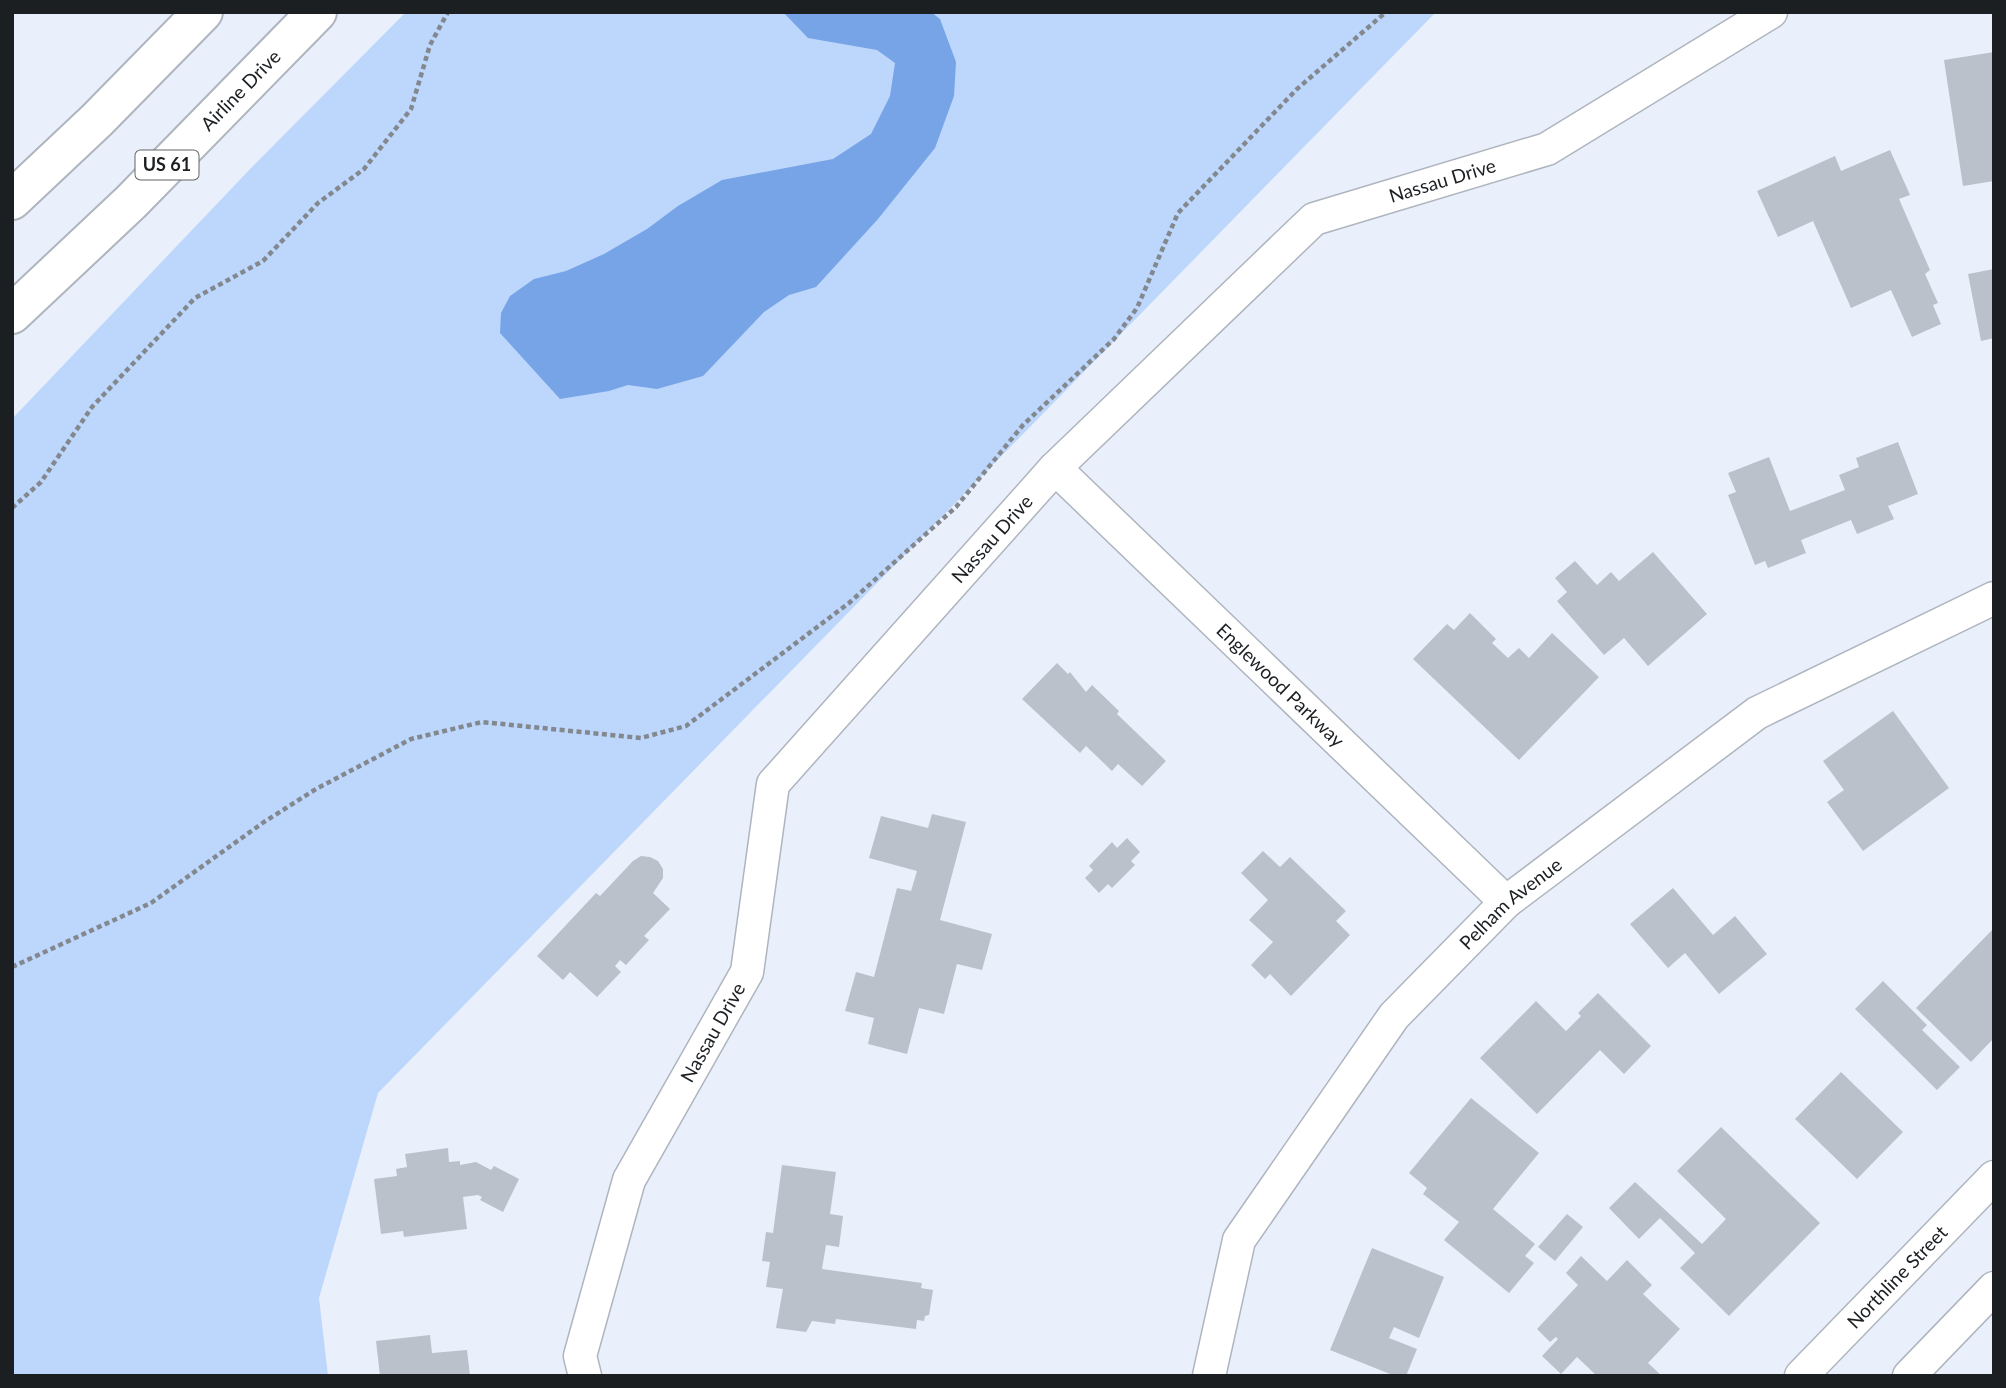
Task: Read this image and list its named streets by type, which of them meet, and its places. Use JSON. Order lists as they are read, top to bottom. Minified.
{"streets":{"highway":["Airline Drive","US 61"],"street":["Nassau Drive","Englewood Parkway","Pelham Avenue","Northline Street"]},"crossings":[["Nassau Drive","Englewood Parkway"],["Englewood Parkway","Pelham Avenue"]]}
